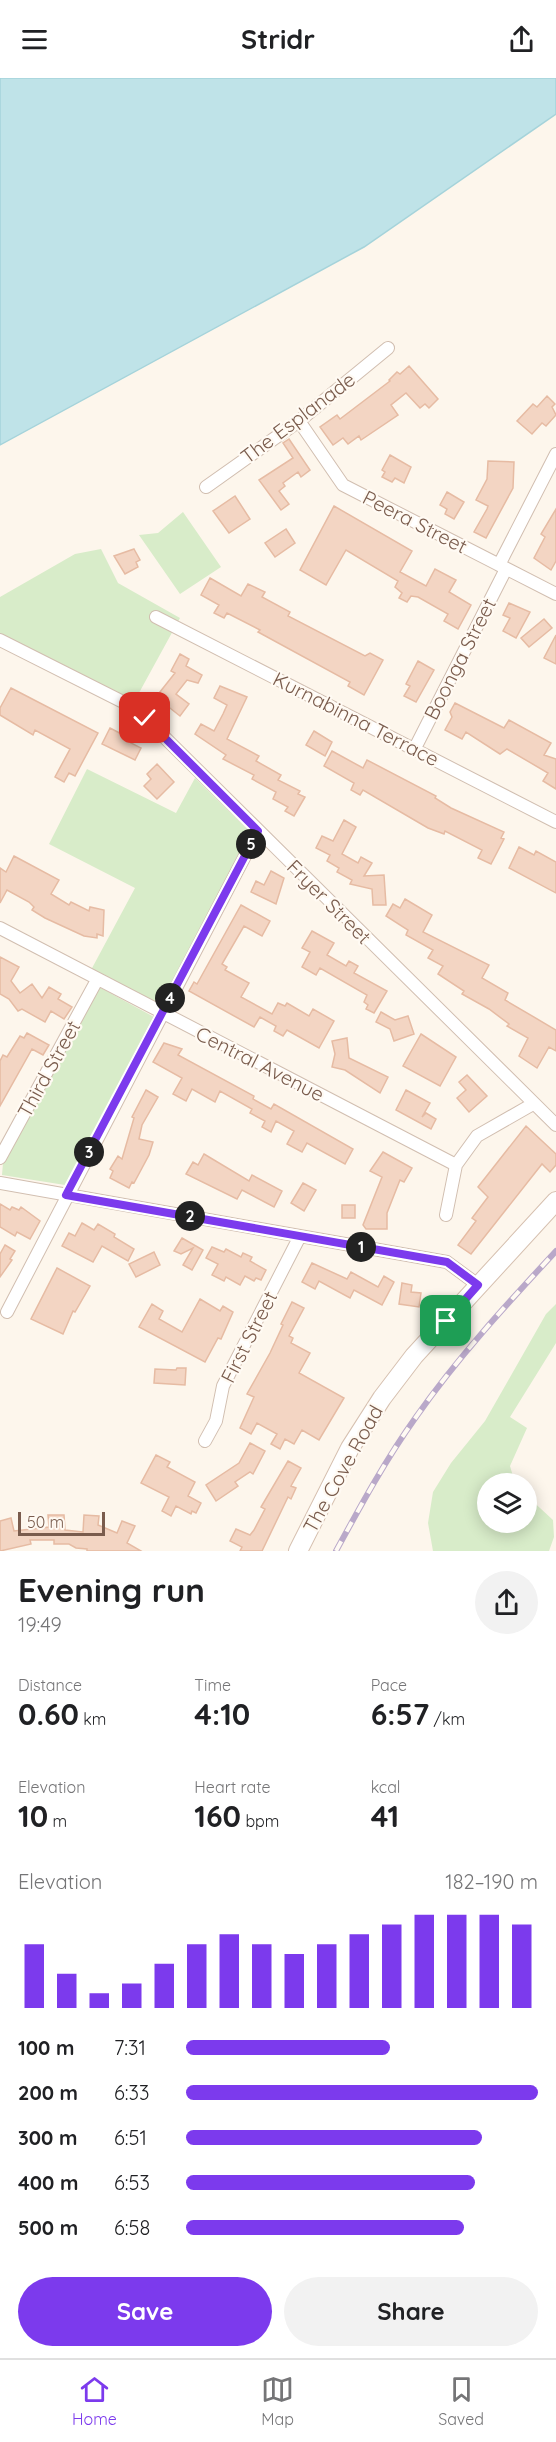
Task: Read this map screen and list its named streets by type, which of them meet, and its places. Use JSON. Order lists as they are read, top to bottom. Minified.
{"streets":{"street":["The Esplanade","Peera Street","Boonga Street","Kurnabinna Terrace","Fryer Street","Central Avenue","Third Street","First Street","The Cove Road"]},"crossings":[["The Esplanade","Peera Street"],["Peera Street","Boonga Street"],["Boonga Street","Kurnabinna Terrace"],["Central Avenue","Third Street"]],"scale_bar":"50 m","page":{"header":"Stridr","pins":["5","4","3","2","1"],"scale":"50 m","heading":["Evening run","19:49"],"stats":[["Distance","0.60 km"],["Time","4:10"],["Pace","6:57 /km"],["Elevation","10 m"],["Heart rate","160 bpm"],["kcal","41"]],"chart":["Elevation","182–190 m"],"list":[{"name":"100 m","note":"7:31"},{"name":"200 m","note":"6:33"},{"name":"300 m","note":"6:51"},{"name":"400 m","note":"6:53"},{"name":"500 m","note":"6:58"}],"buttons":["Save","Share"],"tabs":["Home","Map","Saved"]}}
